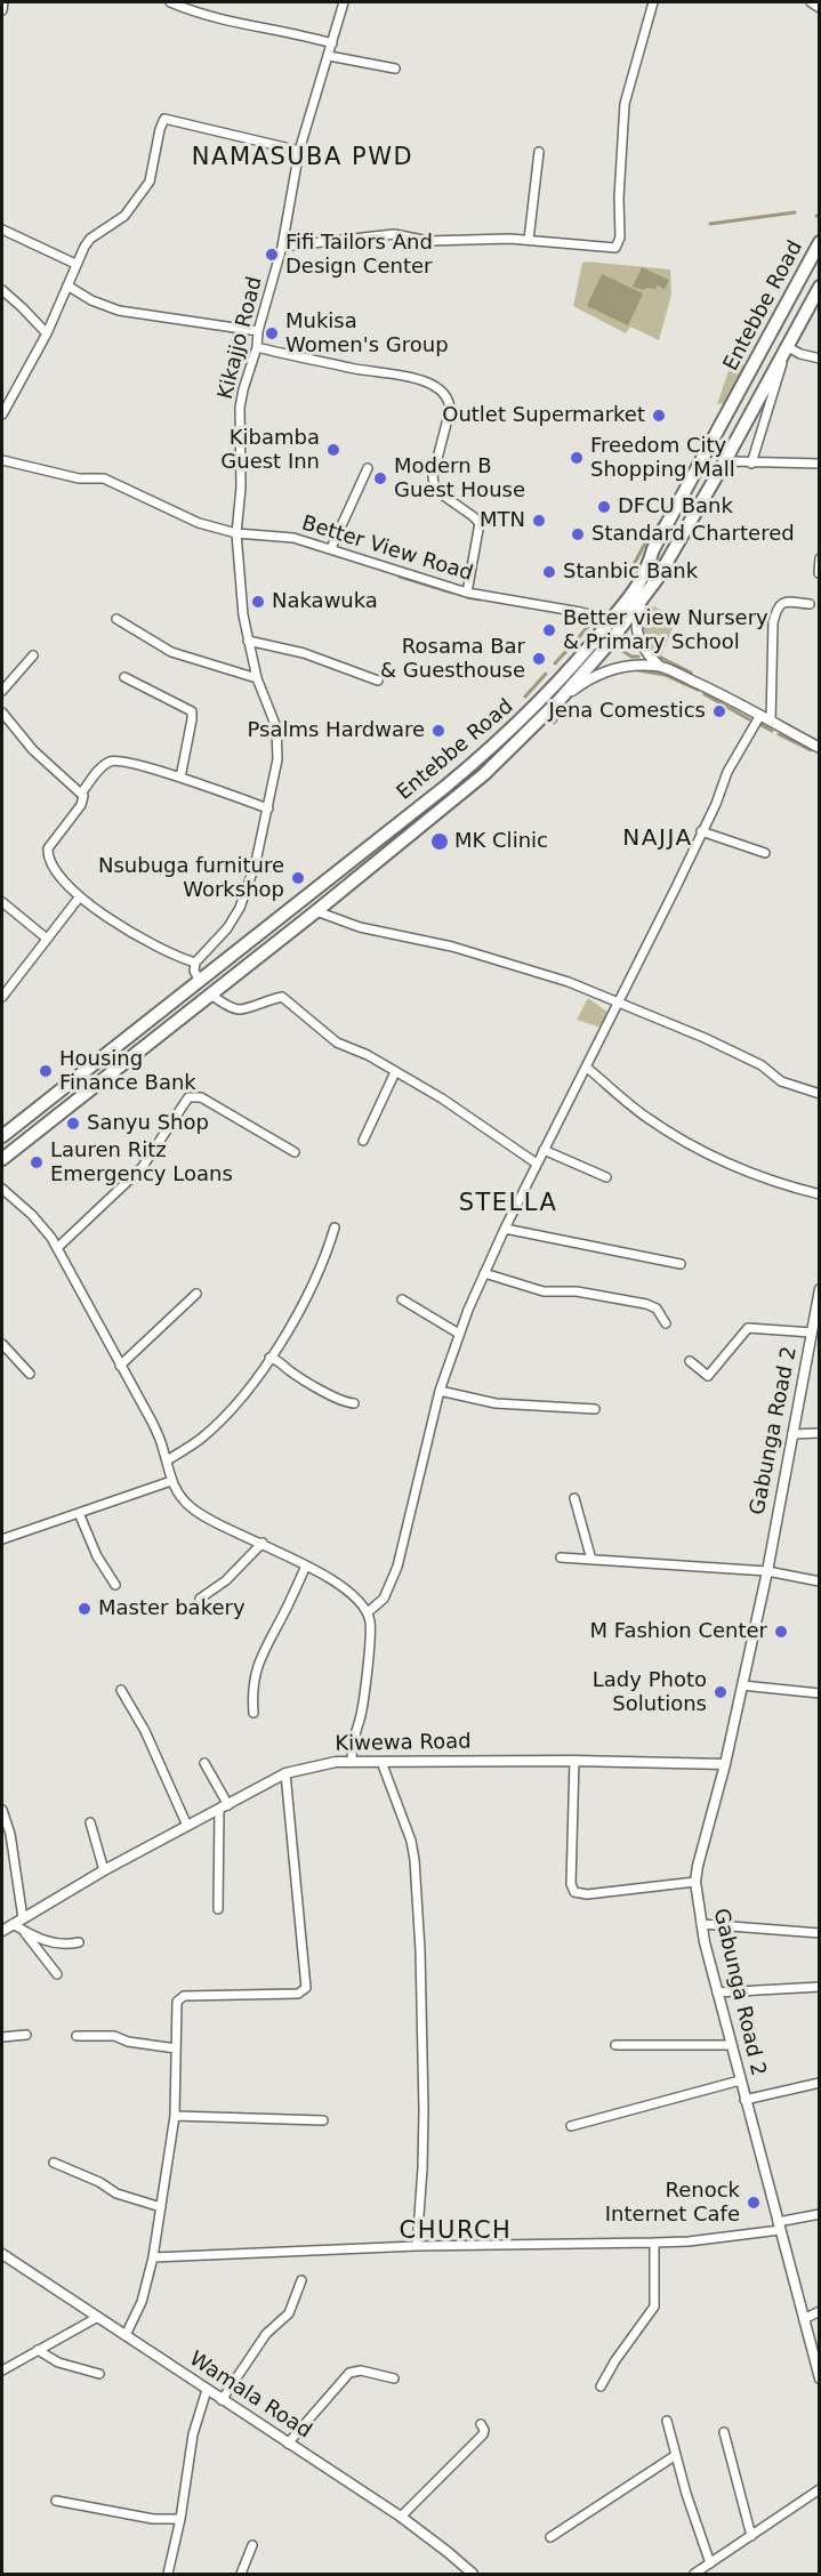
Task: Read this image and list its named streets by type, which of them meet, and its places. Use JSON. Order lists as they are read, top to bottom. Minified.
{"streets":{"main road":["Entebbe Road"],"street":["Kikajjo Road","Better View Road","Gabunga Road 2","Kiwewa Road","Wamala Road"]},"crossings":[["Entebbe Road","Better View Road"],["Kikajjo Road","Better View Road"],["Gabunga Road 2","Kiwewa Road"]],"districts":["NAMASUBA PWD","NAJJA","STELLA","CHURCH"],"places":["Fifi Tailors And Design Center","Mukisa Women's Group","Outlet Supermarket","Kibamba Guest Inn","Freedom City Shopping Mall","Modern B Guest House","DFCU Bank","MTN","Standard Chartered","Stanbic Bank","Nakawuka","Better view Nursery & Primary School","Rosama Bar & Guesthouse","Jena Comestics","Psalms Hardware","MK Clinic","Nsubuga furniture Workshop","Housing Finance Bank","Sanyu Shop","Lauren Ritz Emergency Loans","Master bakery","M Fashion Center","Lady Photo Solutions","Renock Internet Cafe"]}
